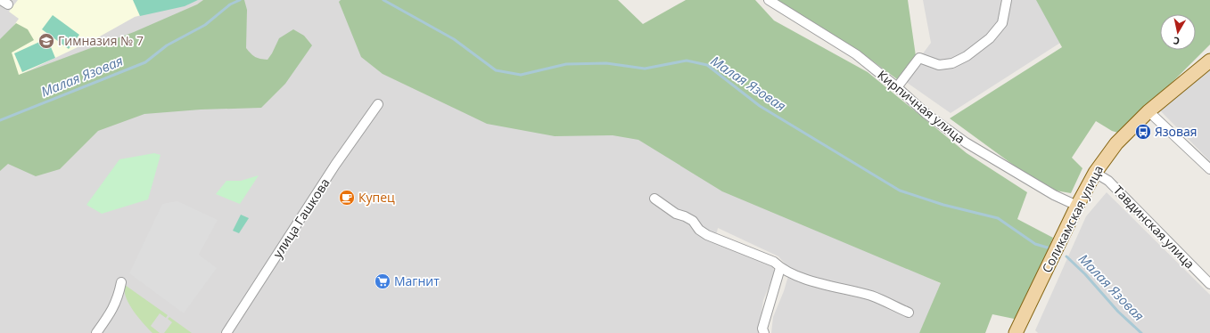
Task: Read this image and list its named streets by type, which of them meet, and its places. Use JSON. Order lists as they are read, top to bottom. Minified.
{"streets":{"main road":["Соликамская улица"],"street":["Кирпичная улица","улица Гашкова","Тавдинская улица"]},"crossings":[["Кирпичная улица","Соликамская улица"],["Соликамская улица","Тавдинская улица"]],"water":["Малая Язовая"],"places":{"school or university":["Гимназия № 7"],"bus stop":["Язовая"],"cafe":["Купец"],"supermarket":["Магнит"]},"north":"bottom"}
